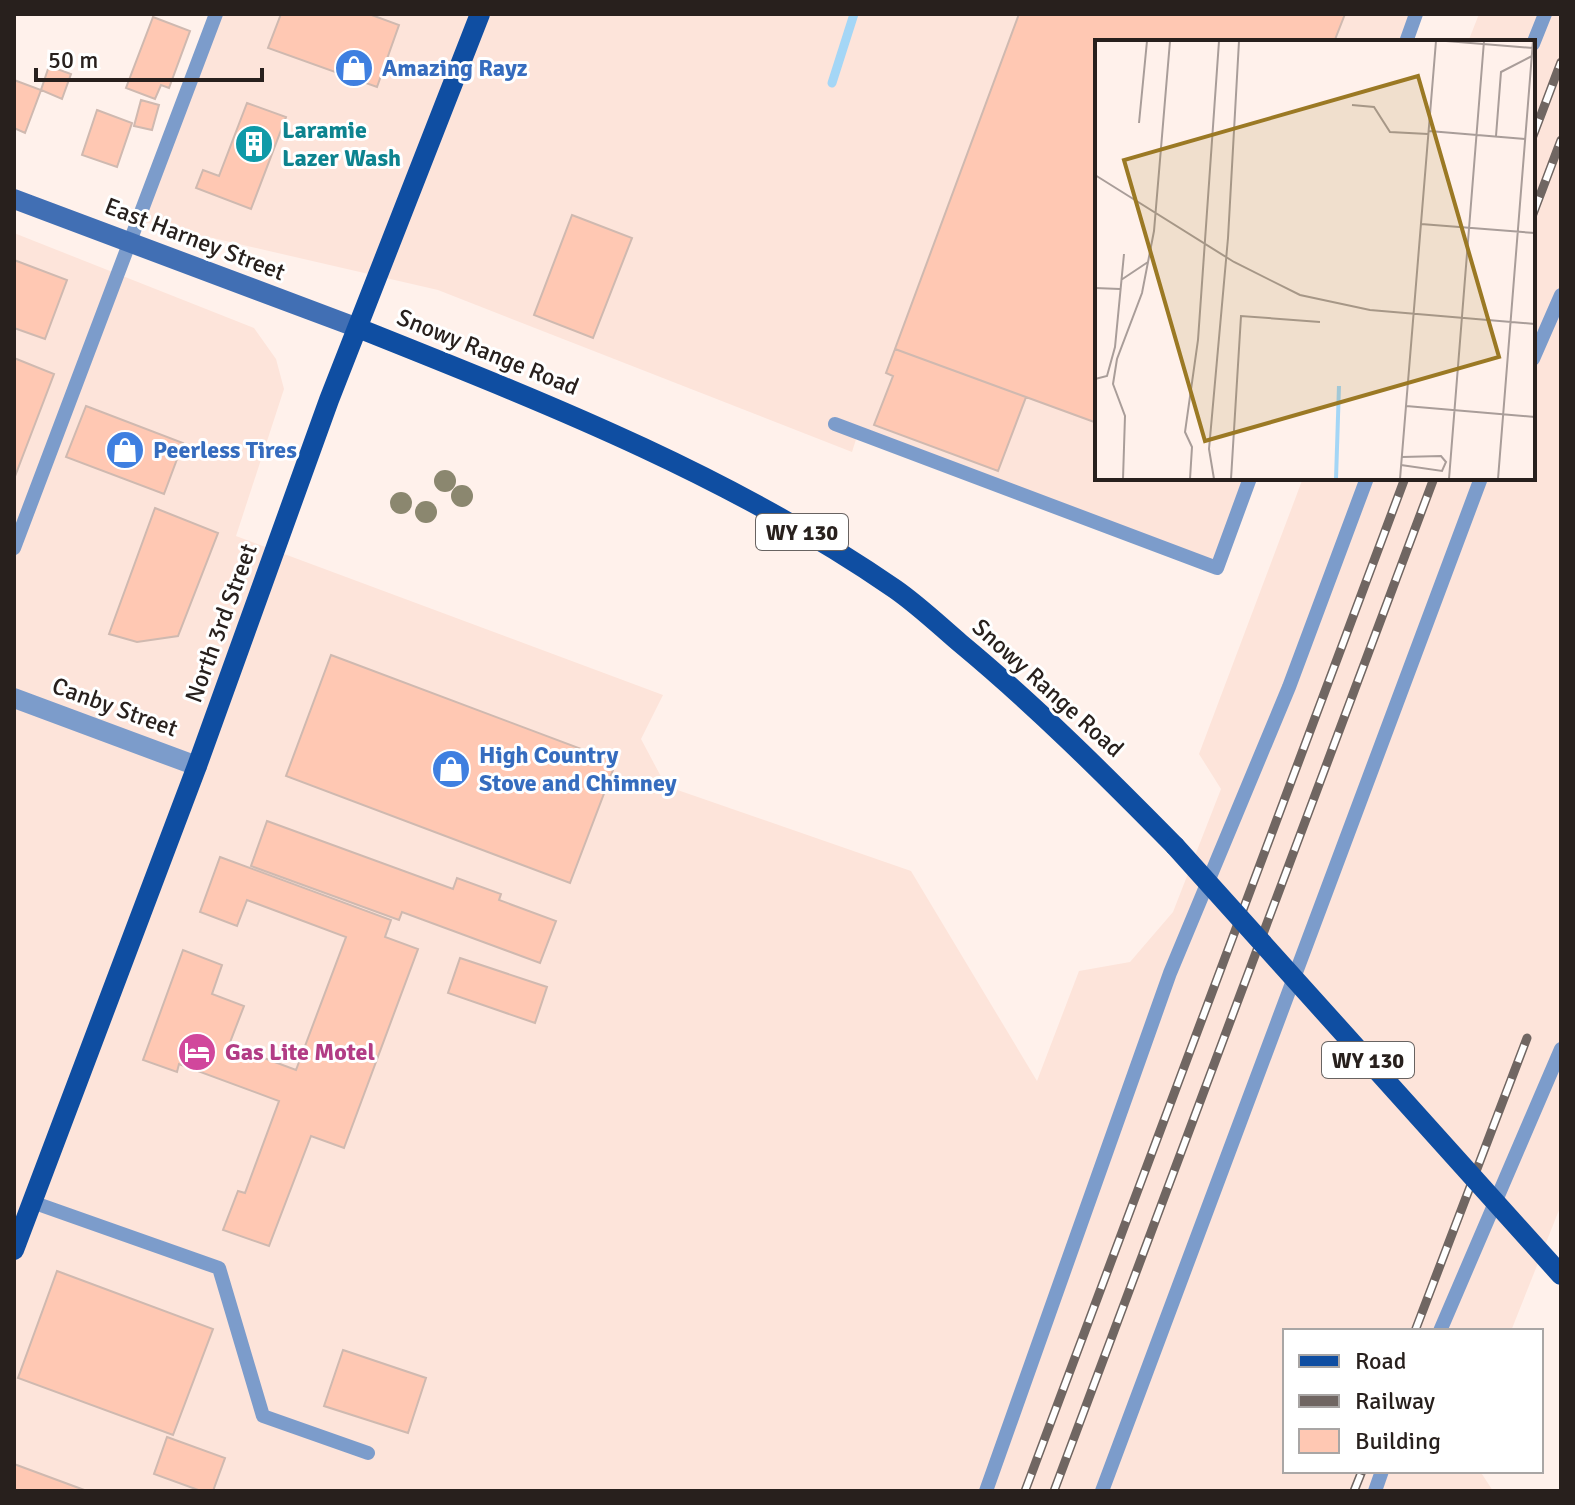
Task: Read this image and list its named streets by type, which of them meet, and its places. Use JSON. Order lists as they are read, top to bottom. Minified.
{"streets":{"main road":["East Harney Street","Snowy Range Road","WY 130","North 3rd Street"],"street":["Canby Street"]},"crossings":[["East Harney Street","Snowy Range Road"],["East Harney Street","North 3rd Street"],["Snowy Range Road","North 3rd Street"],["North 3rd Street","Canby Street"]],"places":{"shop":["Amazing Rayz","Peerless Tires","High Country Stove and Chimney"],"building":["Laramie Lazer Wash"],"hotel":["Gas Lite Motel"]},"legend":["Road","Railway","Building"],"scale_bar":"50 m"}
